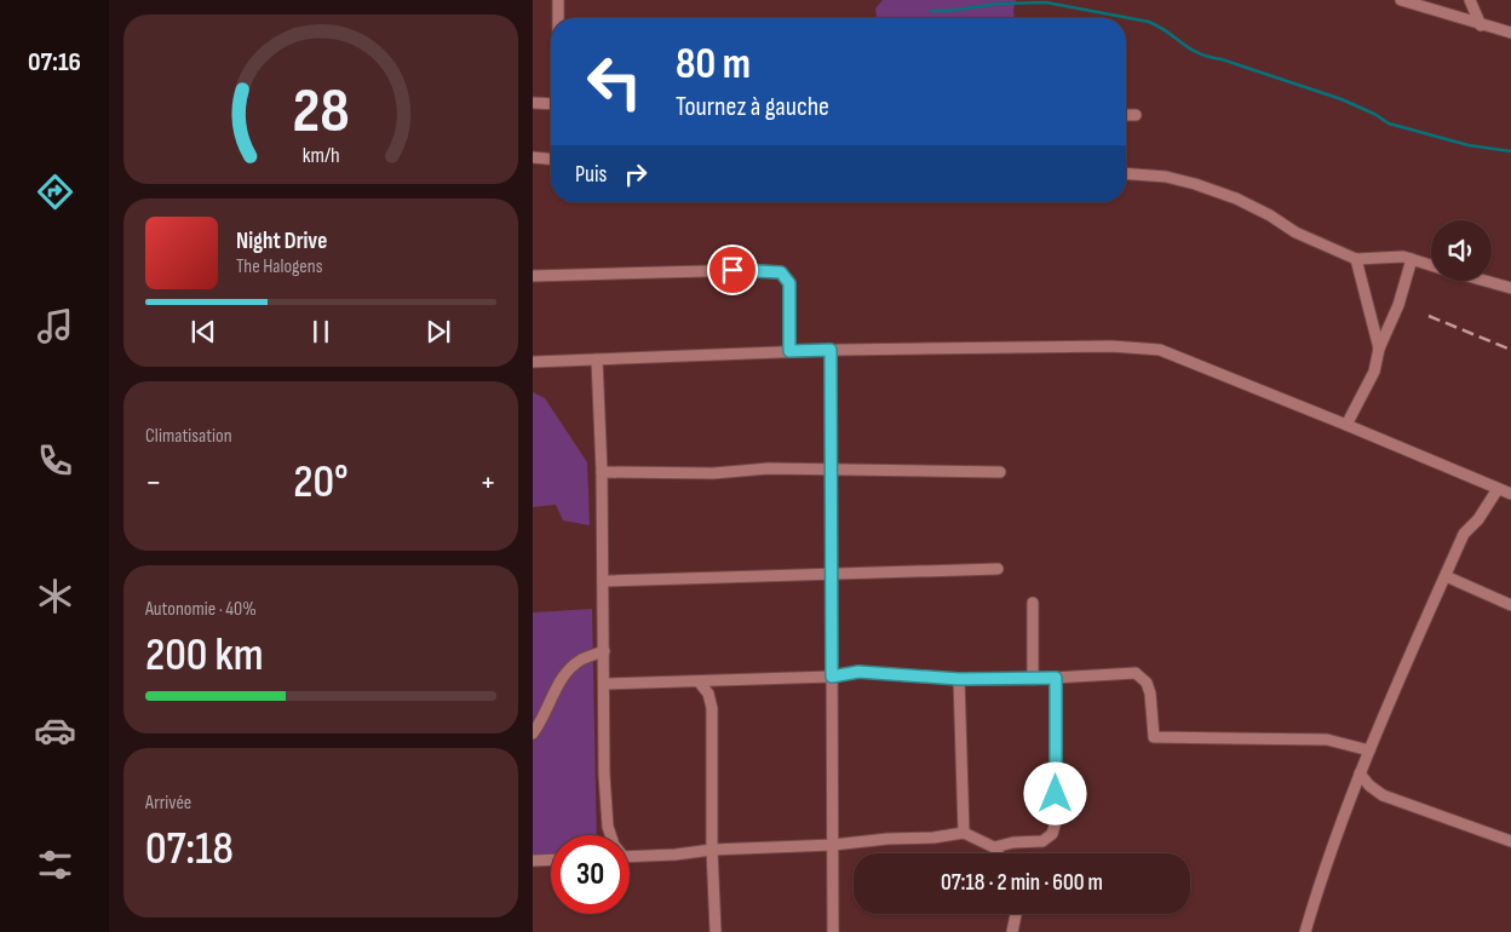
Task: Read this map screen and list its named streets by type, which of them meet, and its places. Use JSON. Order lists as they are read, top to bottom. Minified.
{"page":{"tabs":"07:16","turn":["80 m","Tournez à gauche"],"then":"Puis","song":["Night Drive","The Halogens"],"tile":["Climatisation",["Autonomie · 40%","200 km"],["Arrivée","07:18"]],"heat":["−","20°","+"],"limit":"30","trip":"07:18 · 2 min · 600 m","gauge":["28","km/h"]}}
